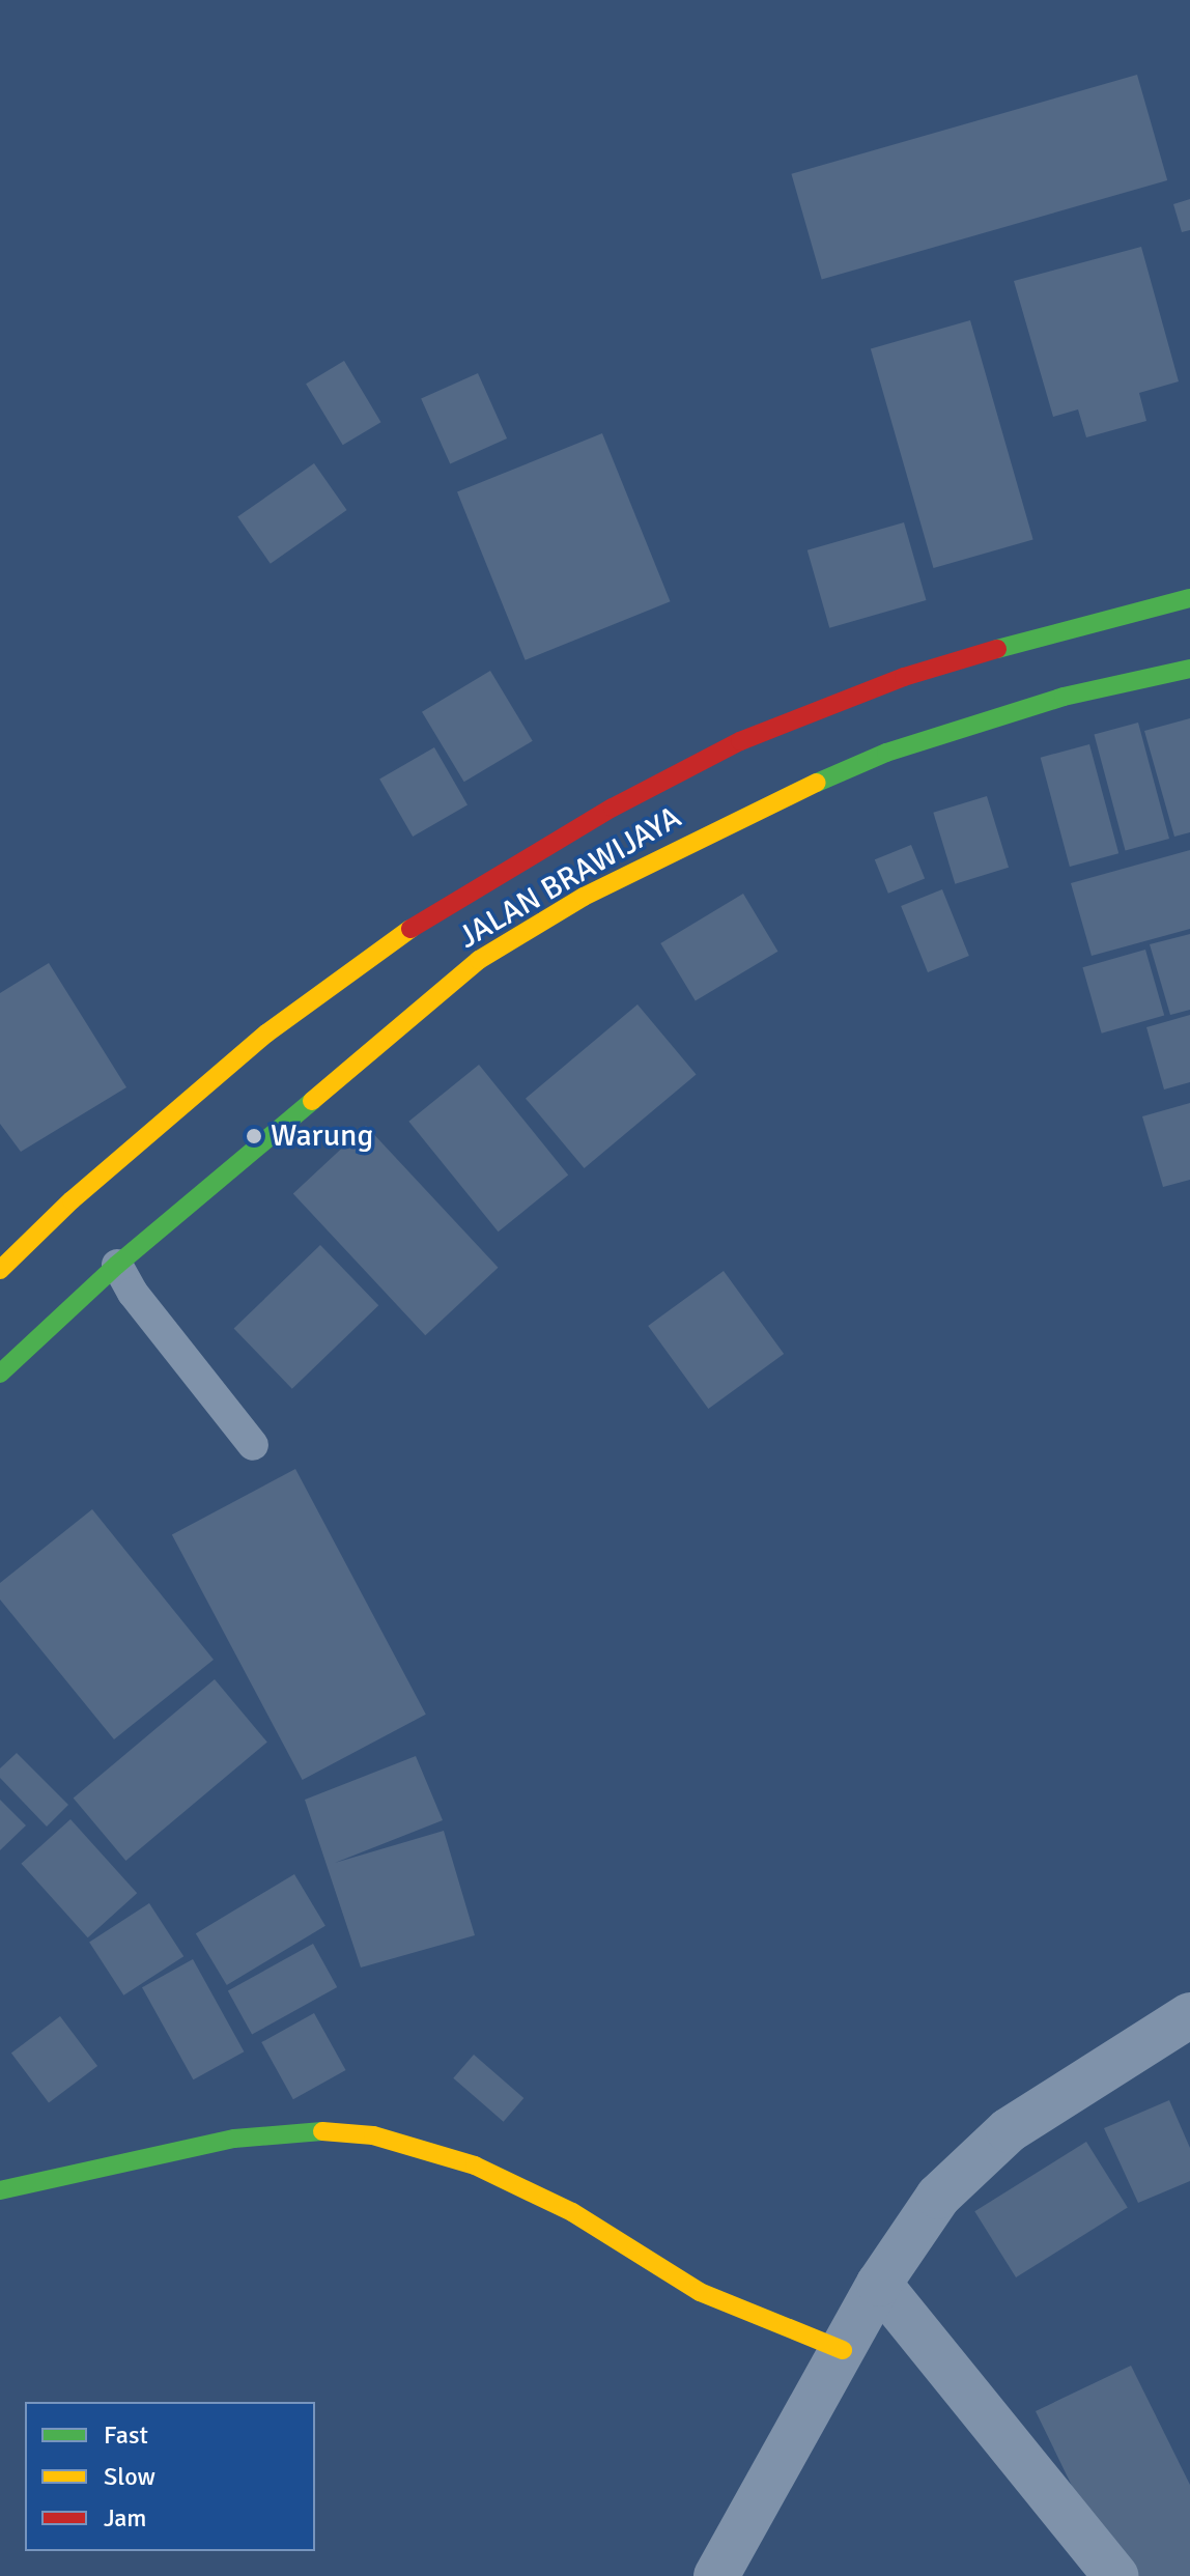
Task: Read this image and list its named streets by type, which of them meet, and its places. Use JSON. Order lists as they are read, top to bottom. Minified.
{"streets":{"main road":["JALAN BRAWIJAYA"]},"places":["Warung"],"legend":["Fast","Slow","Jam"]}
